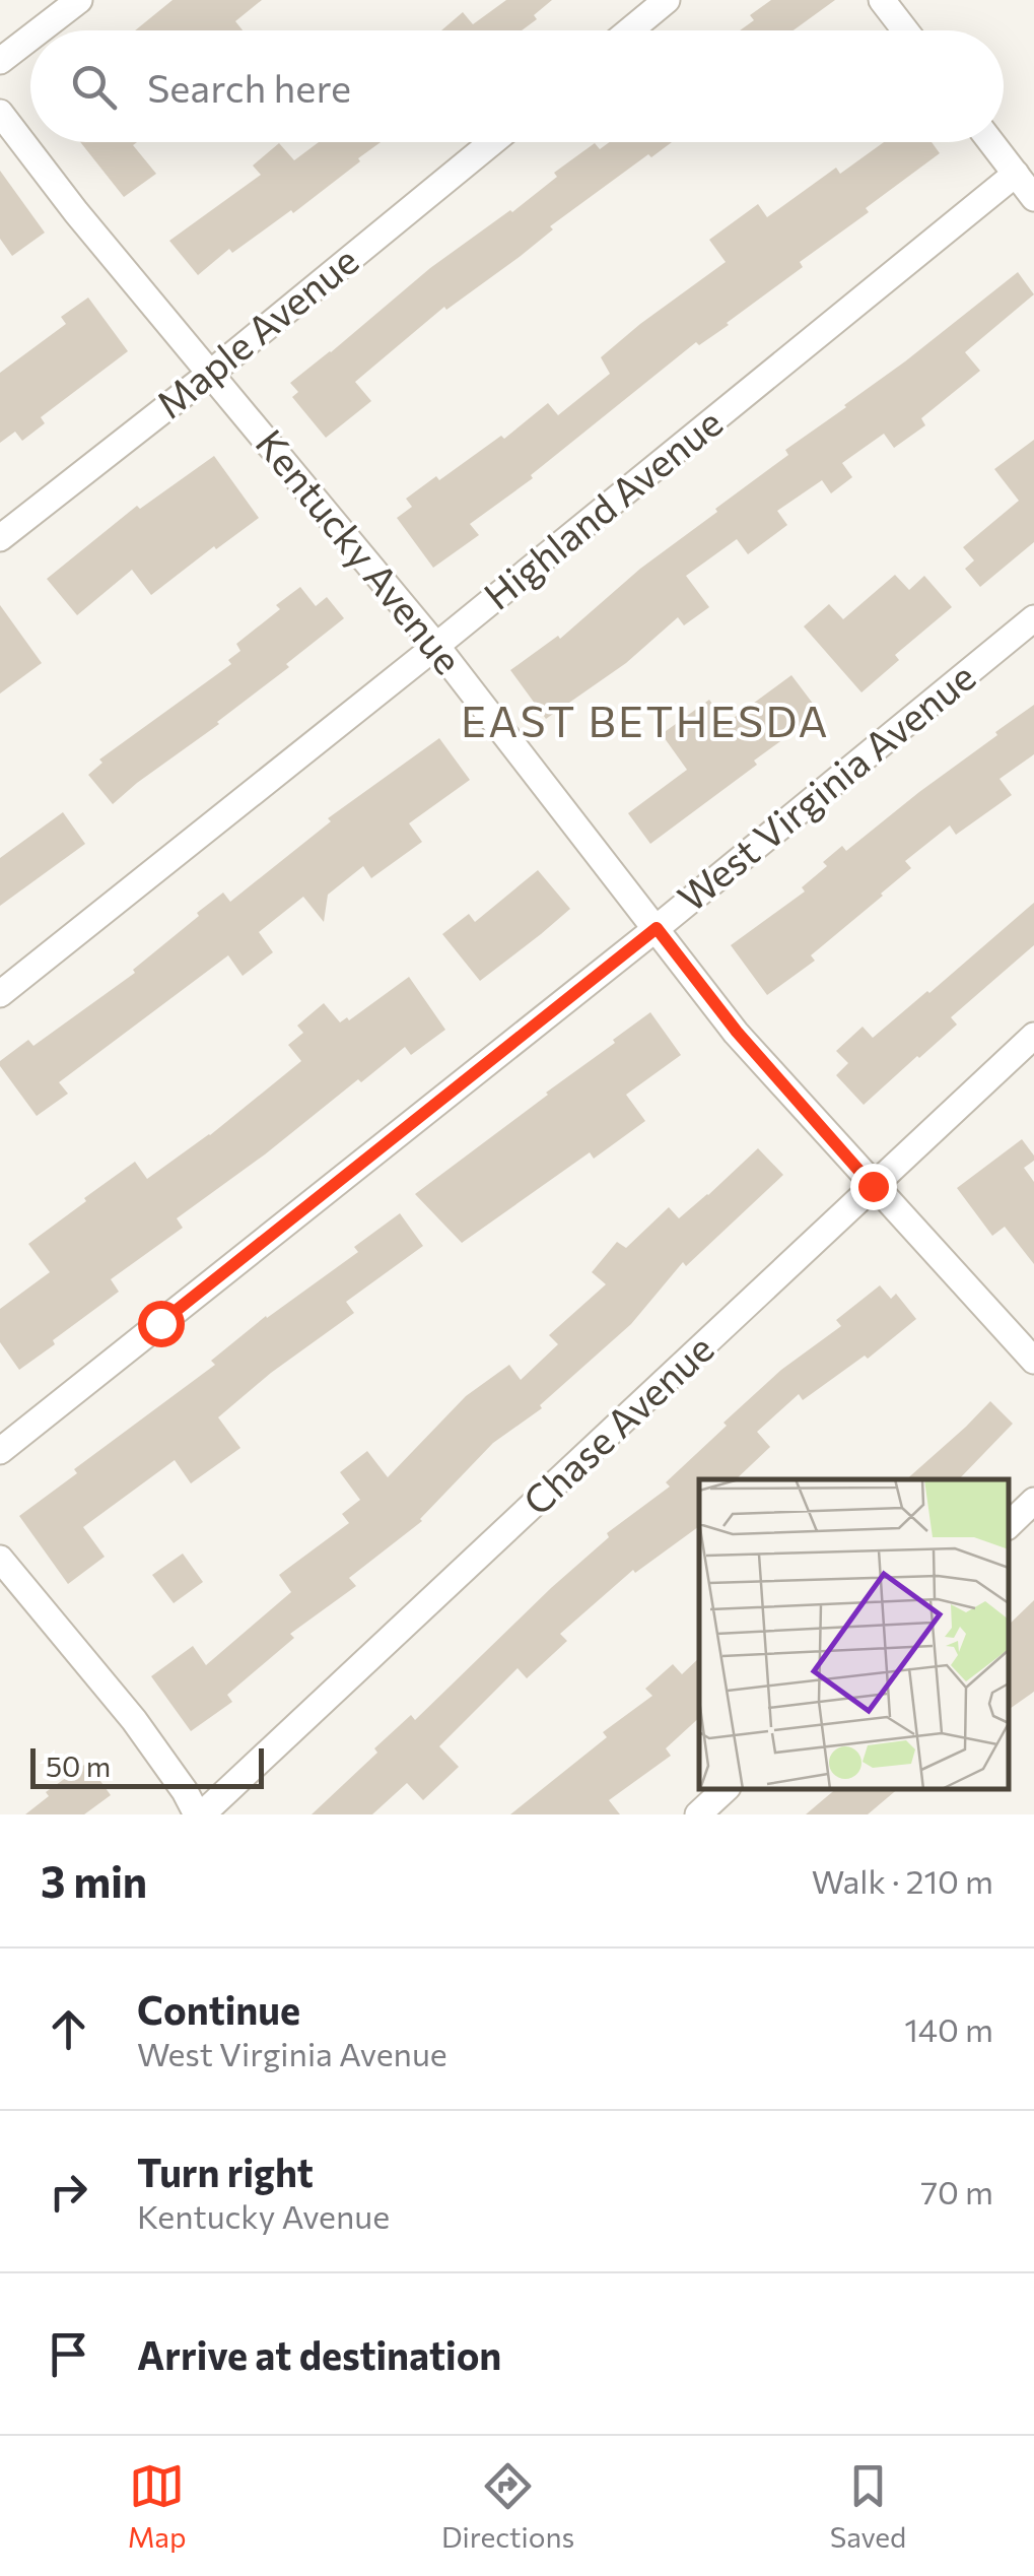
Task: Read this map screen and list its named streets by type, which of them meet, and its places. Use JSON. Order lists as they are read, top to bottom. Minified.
{"streets":{"street":["Maple Avenue","Highland Avenue","Kentucky Avenue","West Virginia Avenue","Chase Avenue"]},"crossings":[["Maple Avenue","Kentucky Avenue"],["Highland Avenue","Kentucky Avenue"],["Kentucky Avenue","West Virginia Avenue"],["Kentucky Avenue","Chase Avenue"]],"districts":["EAST BETHESDA"],"scale_bar":"50 m","page":{"search":"Search here","scale":"50 m","heading":["3 min","Walk · 210 m"],"list":[["Continue","West Virginia Avenue","140 m"],["Turn right","Kentucky Avenue","70 m"],"Arrive at destination"],"nav":["Map","Directions","Saved"]}}
